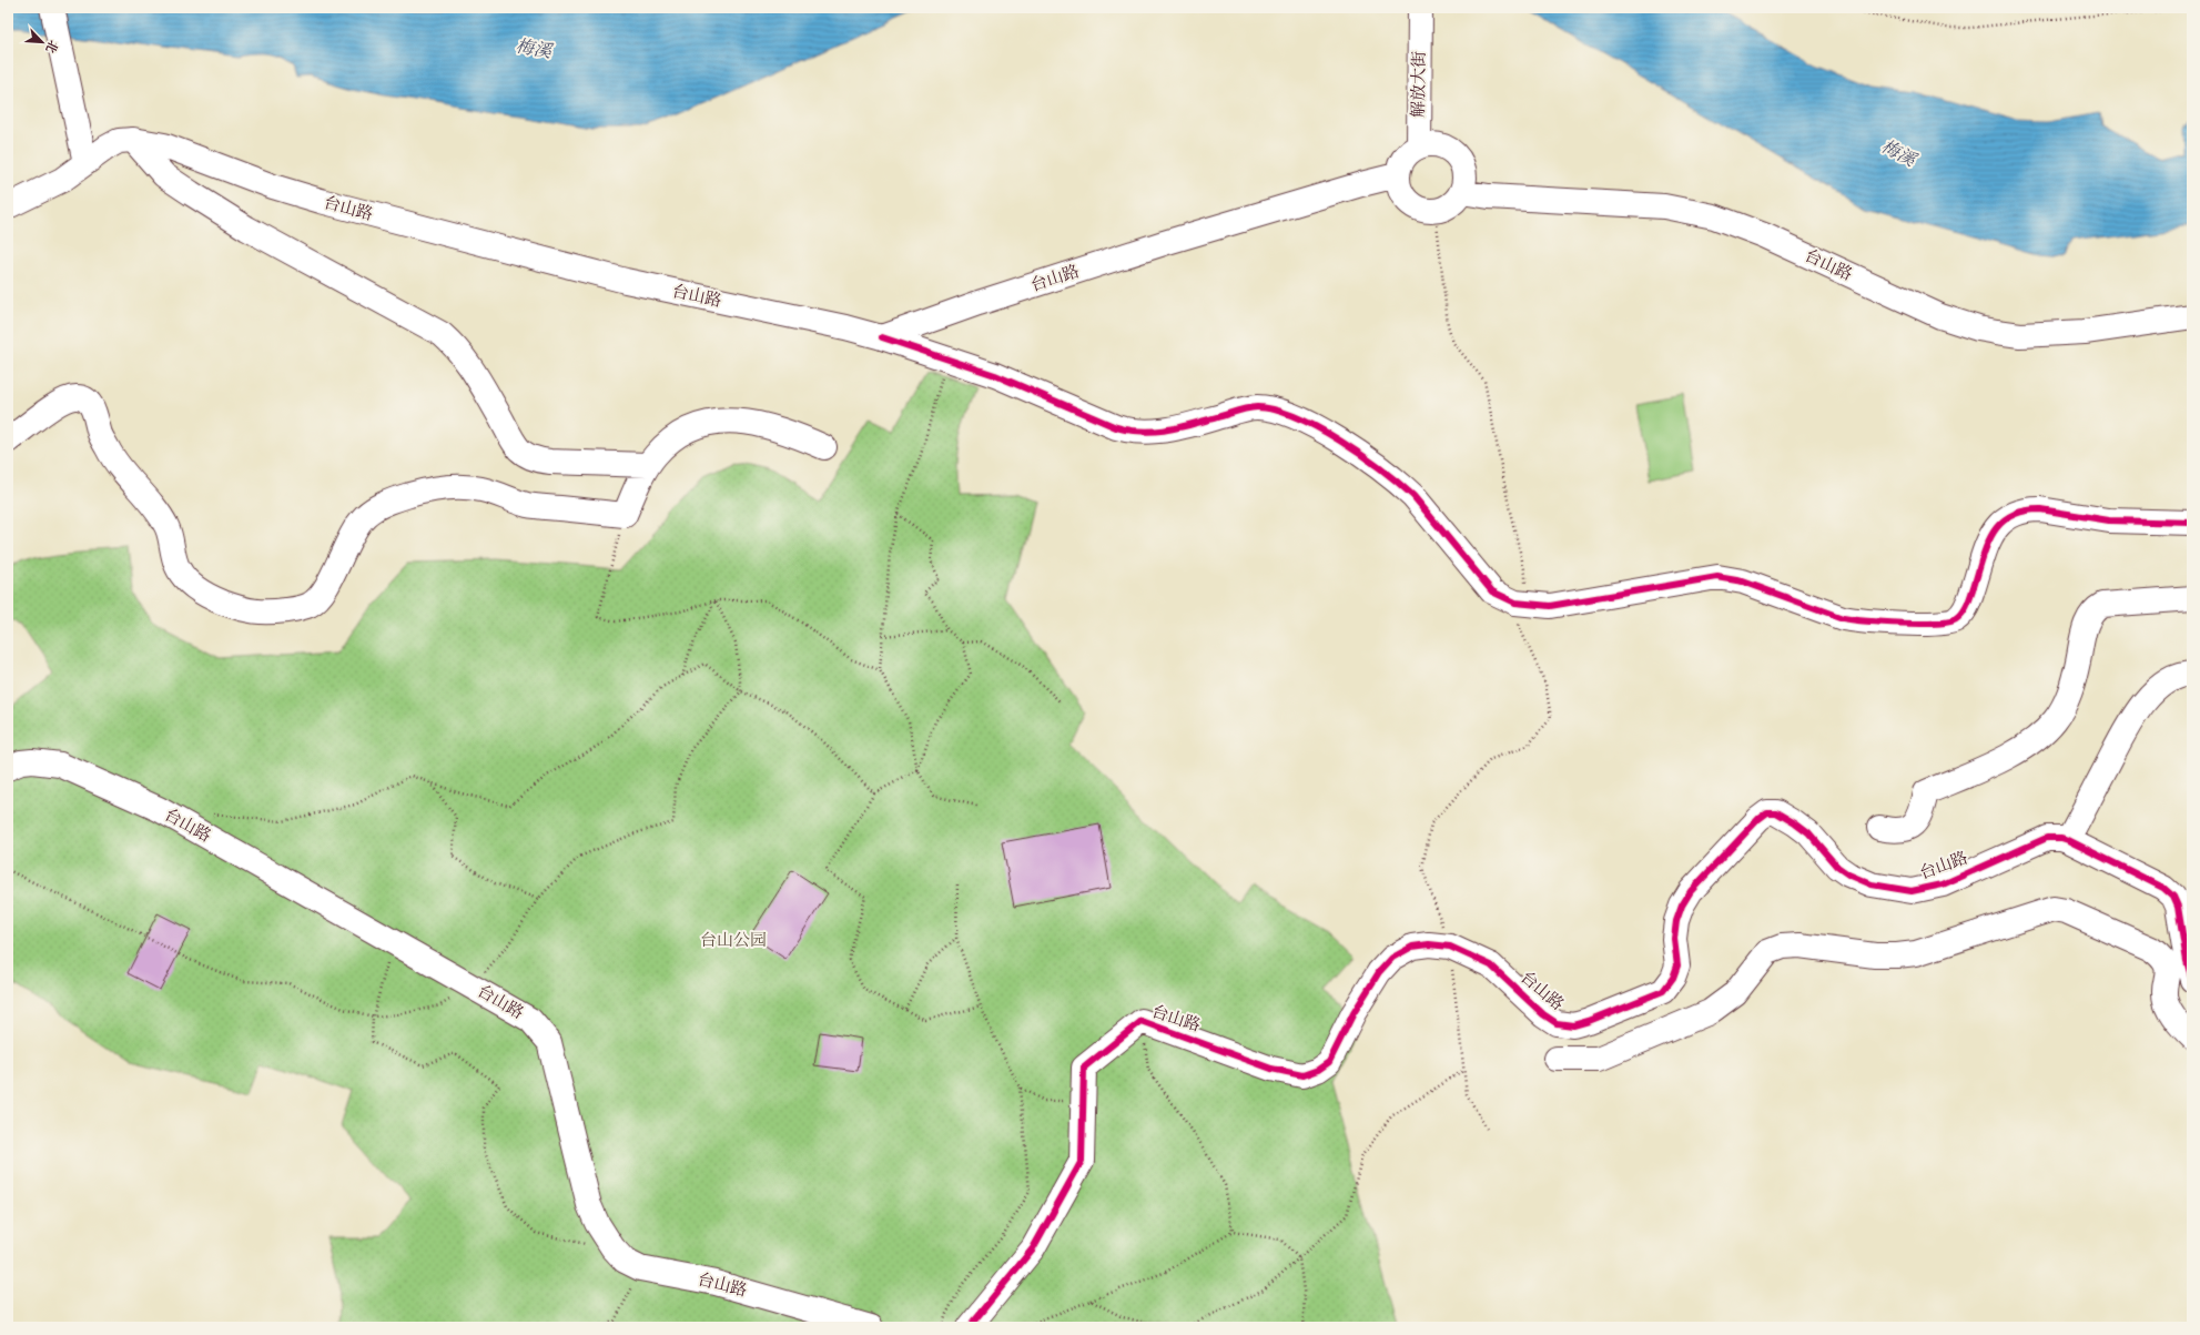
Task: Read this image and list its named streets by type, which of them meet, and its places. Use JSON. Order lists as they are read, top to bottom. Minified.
{"streets":{"street":["解放大街","台山路"]},"crossings":[["解放大街","台山路"]],"water":["梅溪"],"parks":["台山公园"],"north":"bottom right"}
